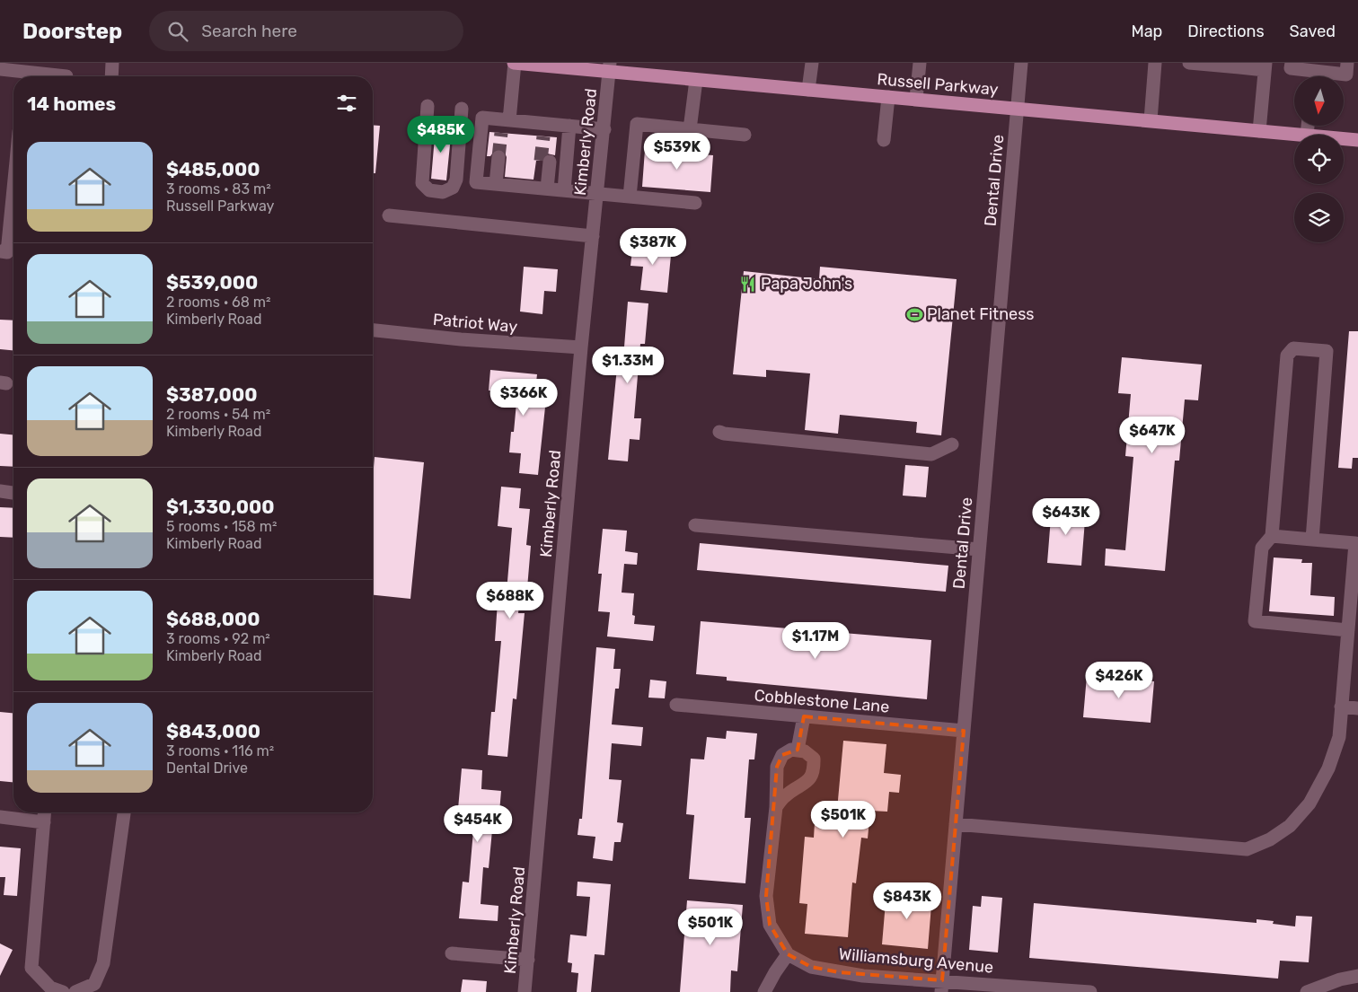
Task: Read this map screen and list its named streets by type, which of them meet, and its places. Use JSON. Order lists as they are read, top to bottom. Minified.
{"streets":{"main road":["Russell Parkway"],"street":["Kimberly Road","Dental Drive","Patriot Way","Cobblestone Lane","Williamsburg Avenue"]},"crossings":[["Russell Parkway","Kimberly Road"],["Russell Parkway","Dental Drive"],["Kimberly Road","Patriot Way"],["Dental Drive","Cobblestone Lane"],["Dental Drive","Williamsburg Avenue"]],"places":{"restaurant":["Papa John's"],"sports":["Planet Fitness"]},"north":"bottom","page":{"header":"Doorstep","search":"Search here","nav":["Map","Directions","Saved"],"heading":"14 homes","price":["$485K","$539K","$387K","$1.33M","$366K","$647K","$643K","$688K","$1.17M","$426K","$501K","$454K","$843K","$501K"],"list":[{"name":"$485,000","note":"3 rooms · 83 m² · Russell Parkway"},{"name":"$539,000","note":"2 rooms · 68 m² · Kimberly Road"},{"name":"$387,000","note":"2 rooms · 54 m² · Kimberly Road"},{"name":"$1,330,000","note":"5 rooms · 158 m² · Kimberly Road"},{"name":"$688,000","note":"3 rooms · 92 m² · Kimberly Road"},{"name":"$843,000","note":"3 rooms · 116 m² · Dental Drive"}]}}
